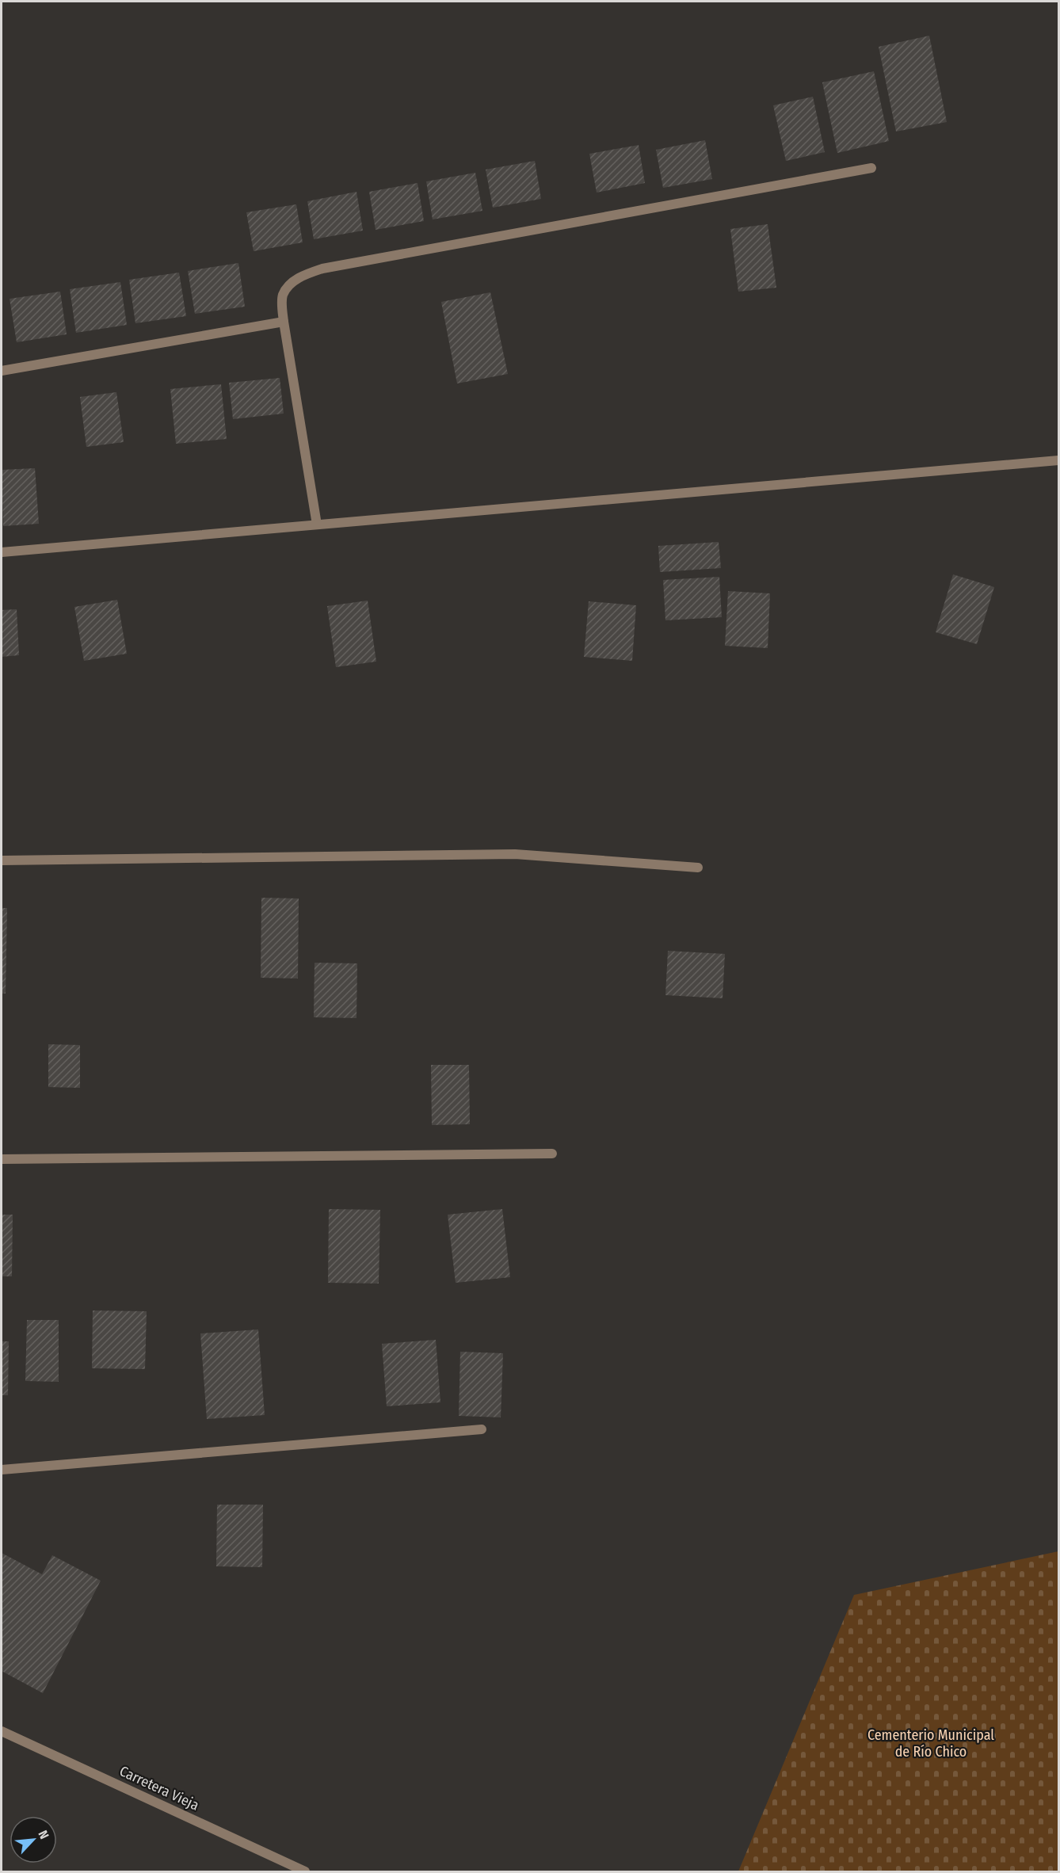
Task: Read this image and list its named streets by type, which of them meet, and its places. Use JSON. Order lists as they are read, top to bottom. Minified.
{"streets":{"street":["Carretera Vieja"]},"parks":["Cementerio Municipal de Río Chico"],"north":"top right"}
